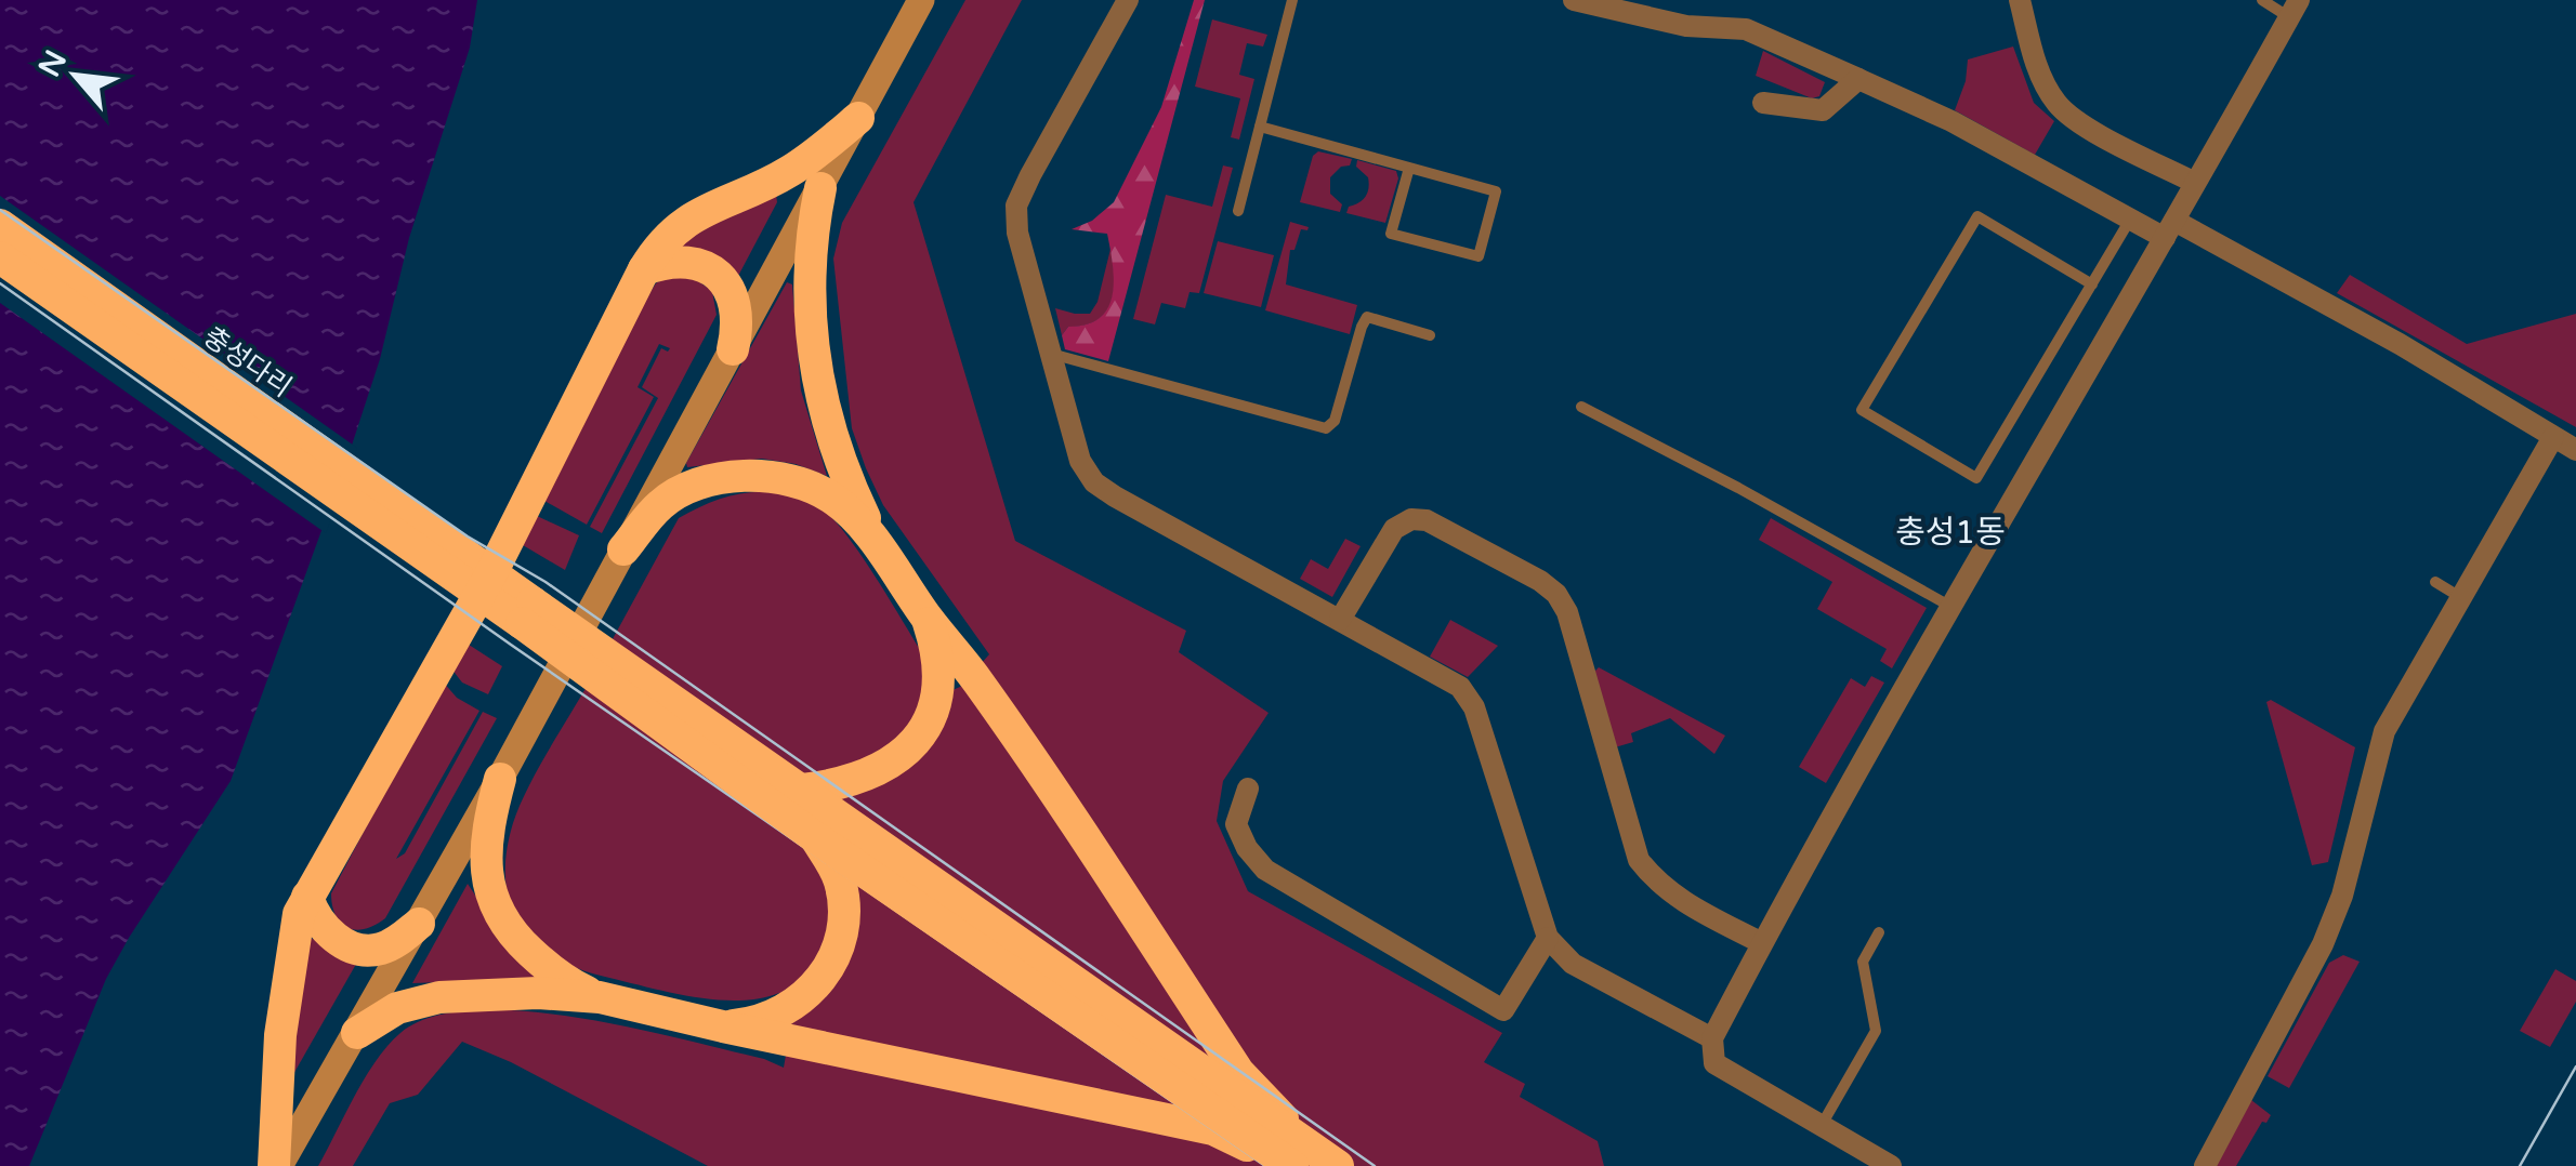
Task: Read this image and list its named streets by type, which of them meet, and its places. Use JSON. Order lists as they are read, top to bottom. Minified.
{"streets":{"highway":["충성다리"]},"districts":["충성1동"],"north":"top left"}
